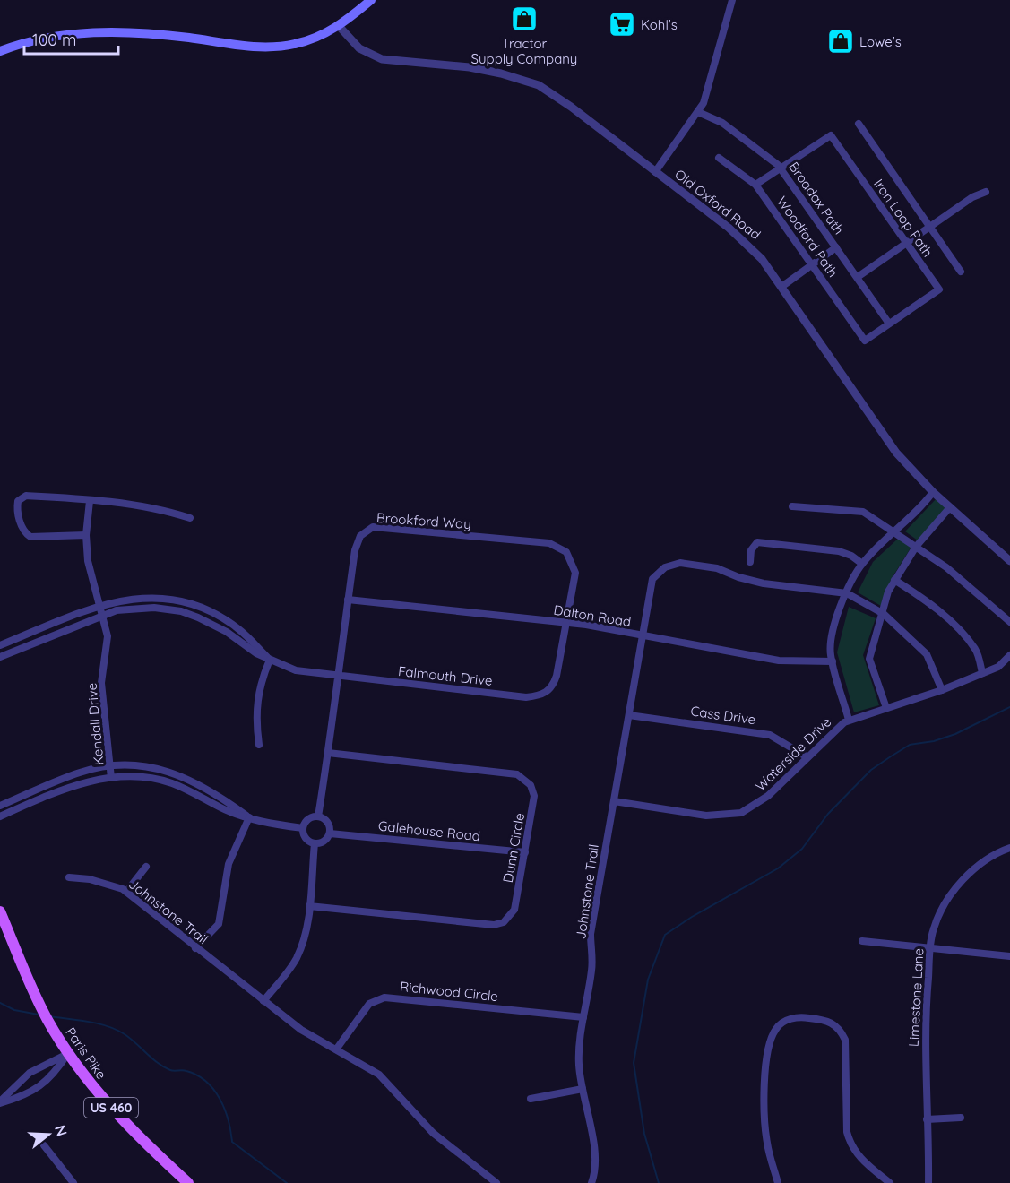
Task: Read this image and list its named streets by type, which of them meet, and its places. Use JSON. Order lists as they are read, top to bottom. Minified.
{"streets":{"main road":["Paris Pike","US 460"],"street":["Broadax Path","Old Oxford Road","Iron Loop Path","Woodford Path","Brookford Way","Dalton Road","Falmouth Drive","Cass Drive","Kendall Drive","Waterside Drive","Galehouse Road","Dunn Circle","Johnstone Trail","Richwood Circle","Limestone Lane"]},"crossings":[["Broadax Path","Iron Loop Path"],["Iron Loop Path","Woodford Path"],["Brookford Way","Dalton Road"],["Brookford Way","Falmouth Drive"],["Brookford Way","Galehouse Road"],["Brookford Way","Dunn Circle"],["Dalton Road","Falmouth Drive"],["Dalton Road","Johnstone Trail"],["Falmouth Drive","Kendall Drive"],["Cass Drive","Waterside Drive"],["Cass Drive","Johnstone Trail"],["Waterside Drive","Johnstone Trail"],["Galehouse Road","Dunn Circle"],["Johnstone Trail","Richwood Circle"]],"places":{"shop":["Tractor Supply Company","Lowe's"],"supermarket":["Kohl's"]},"scale_bar":"100 m","north":"right"}
